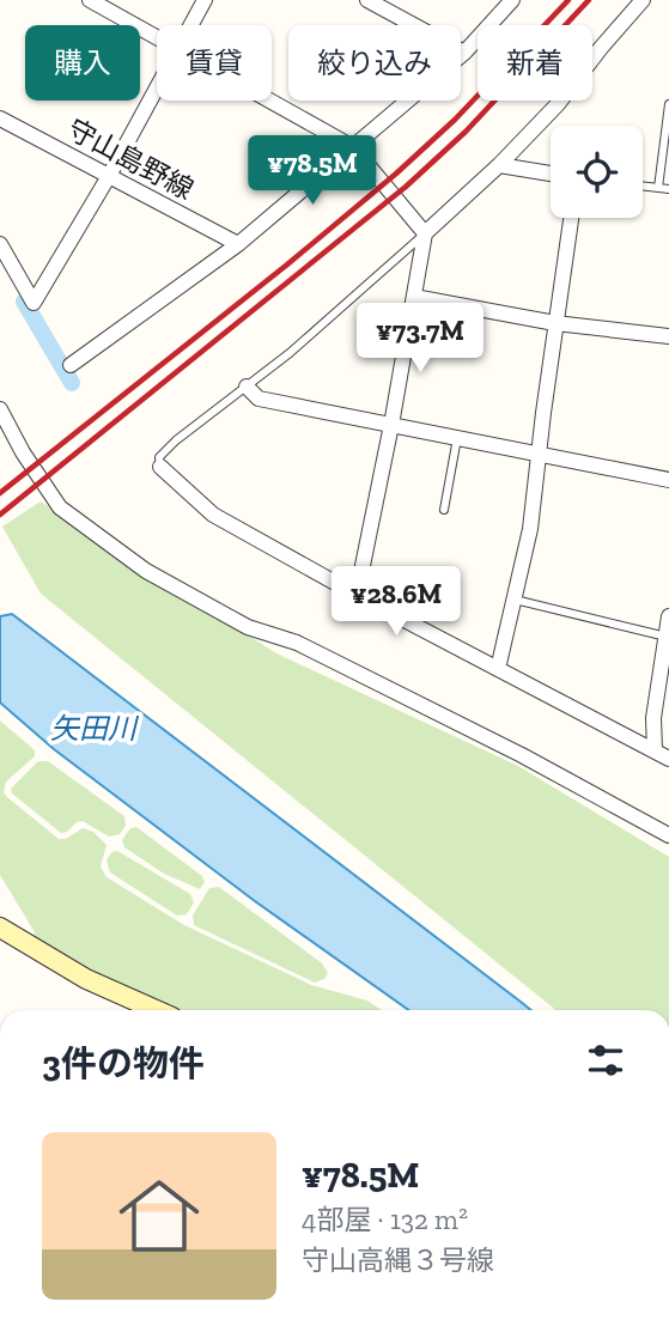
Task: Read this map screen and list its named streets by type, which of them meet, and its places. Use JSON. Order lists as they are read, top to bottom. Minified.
{"streets":{"street":["守山島野線"]},"water":["矢田川"],"page":{"chip":["購入","賃貸","絞り込み","新着"],"price":["¥78.5M","¥73.7M","¥28.6M"],"heading":"3件の物件","list":[{"name":"¥78.5M","note":"4部屋 · 132 m² · 守山高縄３号線"}]}}
